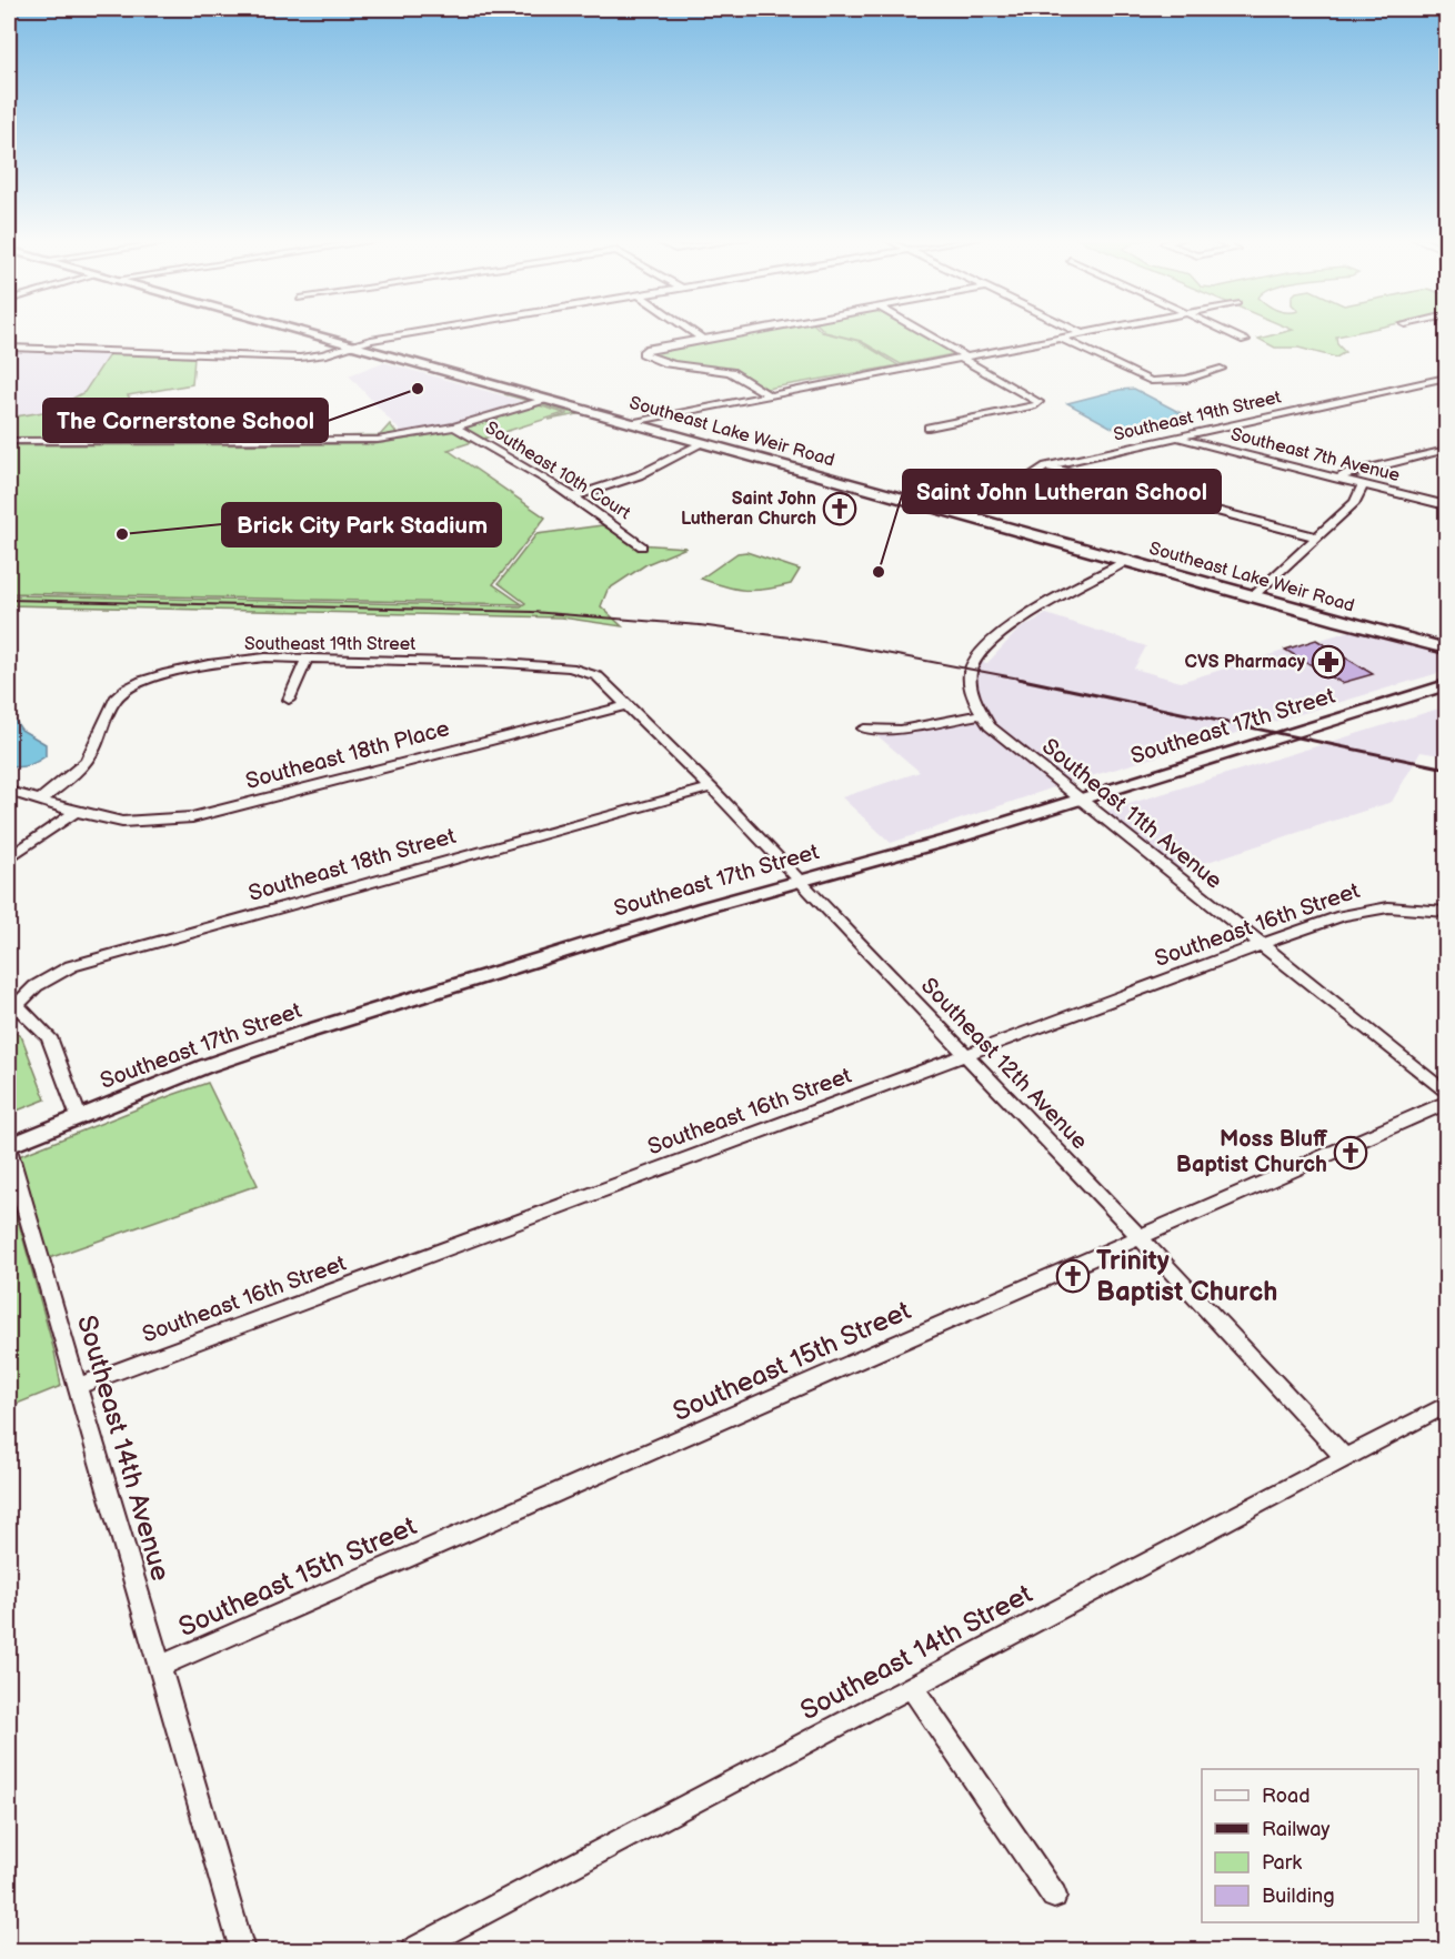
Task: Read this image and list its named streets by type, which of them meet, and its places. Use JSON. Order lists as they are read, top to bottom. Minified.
{"streets":{"main road":["Southeast Lake Weir Road","Southeast 17th Street"],"street":["Southeast 19th Street","Southeast 7th Avenue","Southeast 10th Court","Southeast 18th Place","Southeast 11th Avenue","Southeast 18th Street","Southeast 16th Street","Southeast 12th Avenue","Southeast 15th Street","Southeast 14th Avenue","Southeast 14th Street"]},"crossings":[["Southeast 19th Street","Southeast Lake Weir Road"],["Southeast 19th Street","Southeast 7th Avenue"],["Southeast 19th Street","Southeast 18th Place"],["Southeast 19th Street","Southeast 12th Avenue"],["Southeast Lake Weir Road","Southeast 11th Avenue"],["Southeast 17th Street","Southeast 11th Avenue"],["Southeast 17th Street","Southeast 12th Avenue"],["Southeast 18th Place","Southeast 12th Avenue"],["Southeast 11th Avenue","Southeast 16th Street"],["Southeast 18th Street","Southeast 12th Avenue"],["Southeast 16th Street","Southeast 12th Avenue"],["Southeast 16th Street","Southeast 14th Avenue"],["Southeast 12th Avenue","Southeast 15th Street"],["Southeast 12th Avenue","Southeast 14th Street"],["Southeast 15th Street","Southeast 14th Avenue"]],"places":{"other":["The Cornerstone School","Brick City Park Stadium","Saint John Lutheran School"],"church":["Saint John Lutheran Church","Moss Bluff Baptist Church","Trinity Baptist Church"],"pharmacy":["CVS Pharmacy"]},"legend":["Road","Railway","Park","Building"]}
